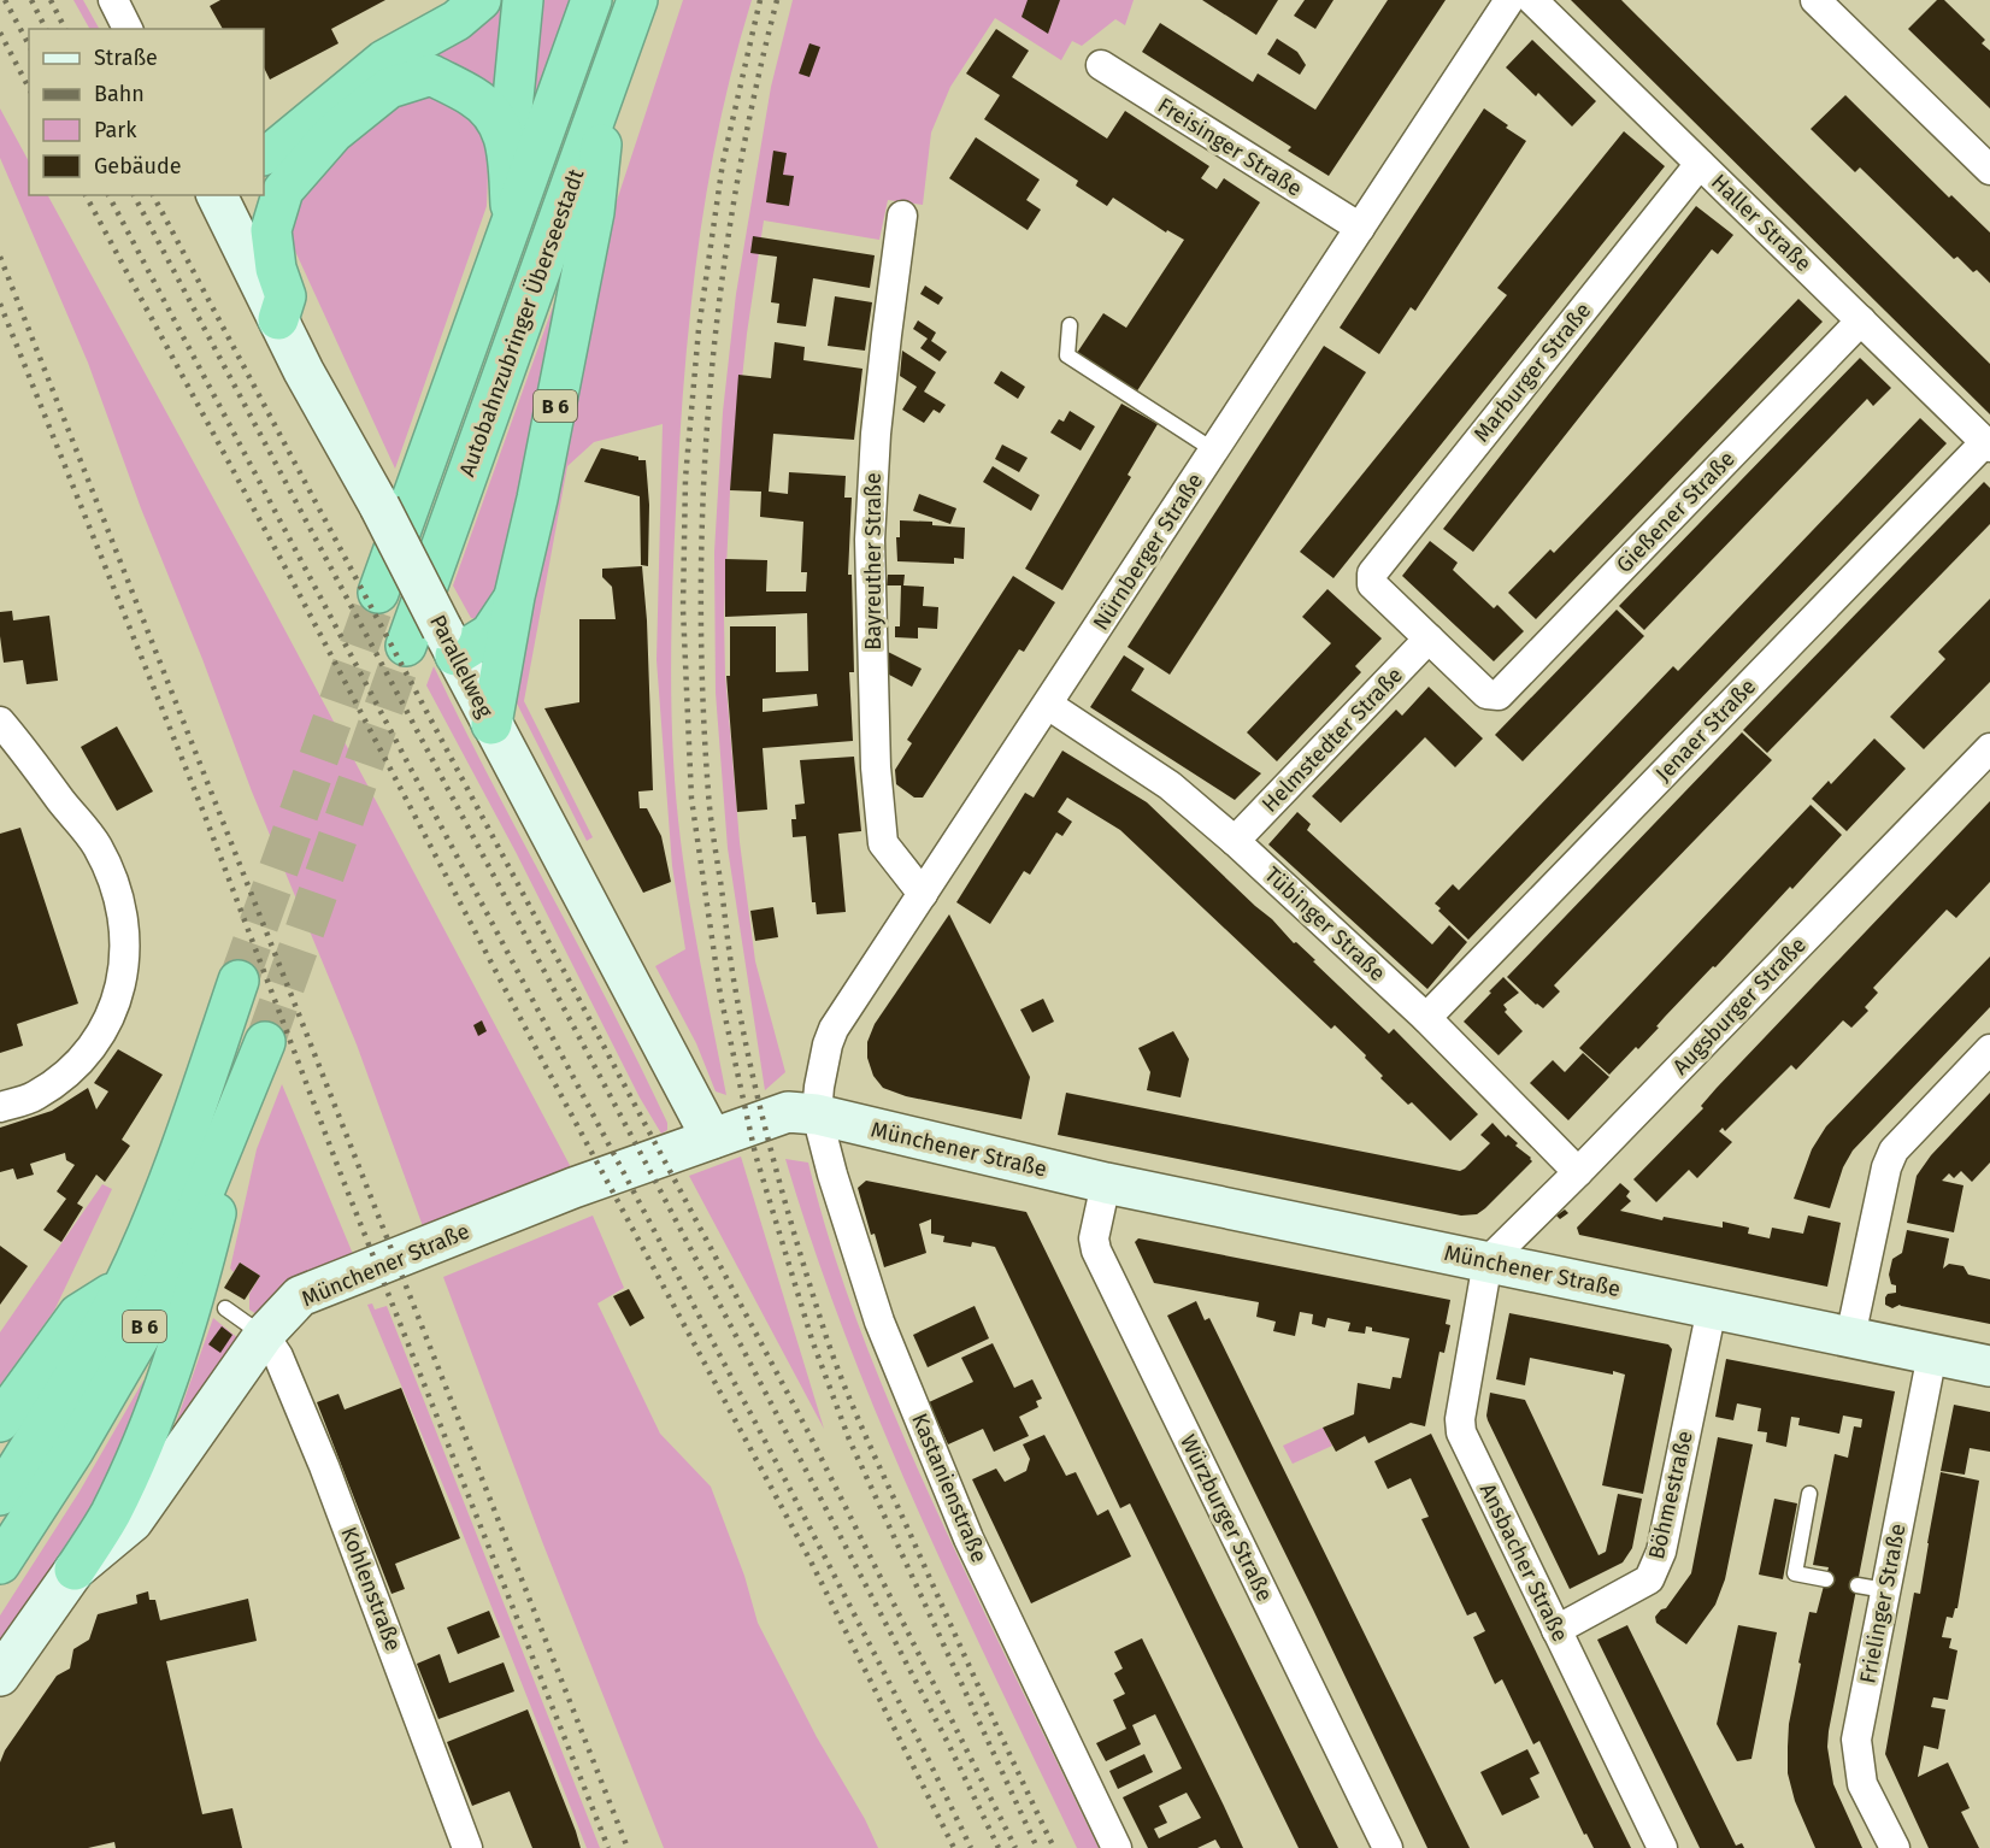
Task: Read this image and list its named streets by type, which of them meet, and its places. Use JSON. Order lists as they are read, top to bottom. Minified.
{"streets":{"highway":["Autobahnzubringer Überseestadt","B 6"],"street":["Freisinger Straße","Haller Straße","Marburger Straße","Gießener Straße","Nürnberger Straße","Bayreuther Straße","Parallelweg","Jenaer Straße","Helmstedter Straße","Tübinger Straße","Augsburger Straße","Münchener Straße","Kastanienstraße","Böhmestraße","Würzburger Straße","Ansbacher Straße","Kohlenstraße","Frielinger Straße"]},"crossings":[["Freisinger Straße","Nürnberger Straße"],["Haller Straße","Marburger Straße"],["Haller Straße","Gießener Straße"],["Haller Straße","Jenaer Straße"],["Autobahnzubringer Überseestadt","B 6"],["Marburger Straße","Gießener Straße"],["Marburger Straße","Helmstedter Straße"],["B 6","Parallelweg"],["B 6","Münchener Straße"],["Gießener Straße","Helmstedter Straße"],["Nürnberger Straße","Bayreuther Straße"],["Nürnberger Straße","Tübinger Straße"],["Nürnberger Straße","Münchener Straße"],["Nürnberger Straße","Kastanienstraße"],["Parallelweg","Münchener Straße"],["Jenaer Straße","Tübinger Straße"],["Helmstedter Straße","Tübinger Straße"],["Tübinger Straße","Augsburger Straße"],["Augsburger Straße","Münchener Straße"],["Augsburger Straße","Ansbacher Straße"],["Münchener Straße","Kastanienstraße"],["Münchener Straße","Böhmestraße"],["Münchener Straße","Würzburger Straße"],["Münchener Straße","Ansbacher Straße"],["Münchener Straße","Kohlenstraße"],["Münchener Straße","Frielinger Straße"],["Böhmestraße","Ansbacher Straße"]],"legend":["Straße","Bahn","Park","Gebäude"]}
